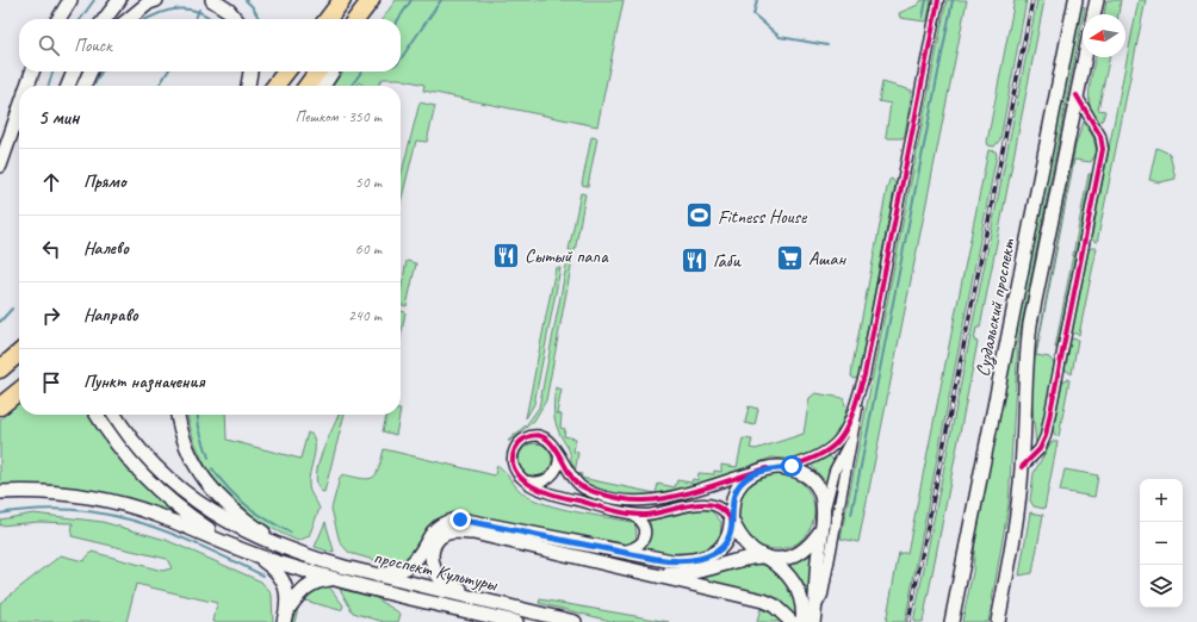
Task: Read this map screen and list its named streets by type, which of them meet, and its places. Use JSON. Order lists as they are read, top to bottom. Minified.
{"streets":{"main road":["Суздальский проспект","проспект Культуры"]},"places":{"sports":["Fitness House"],"restaurant":["Сытый папа","Габи"],"supermarket":["Ашан"]},"north":"left","page":{"search":"Поиск","heading":["5 мин","Пешком · 350 m"],"list":[["Прямо","50 m"],["Налево","60 m"],["Направо","240 m"],"Пункт назначения"],"map_buttons":["+","−"]}}
